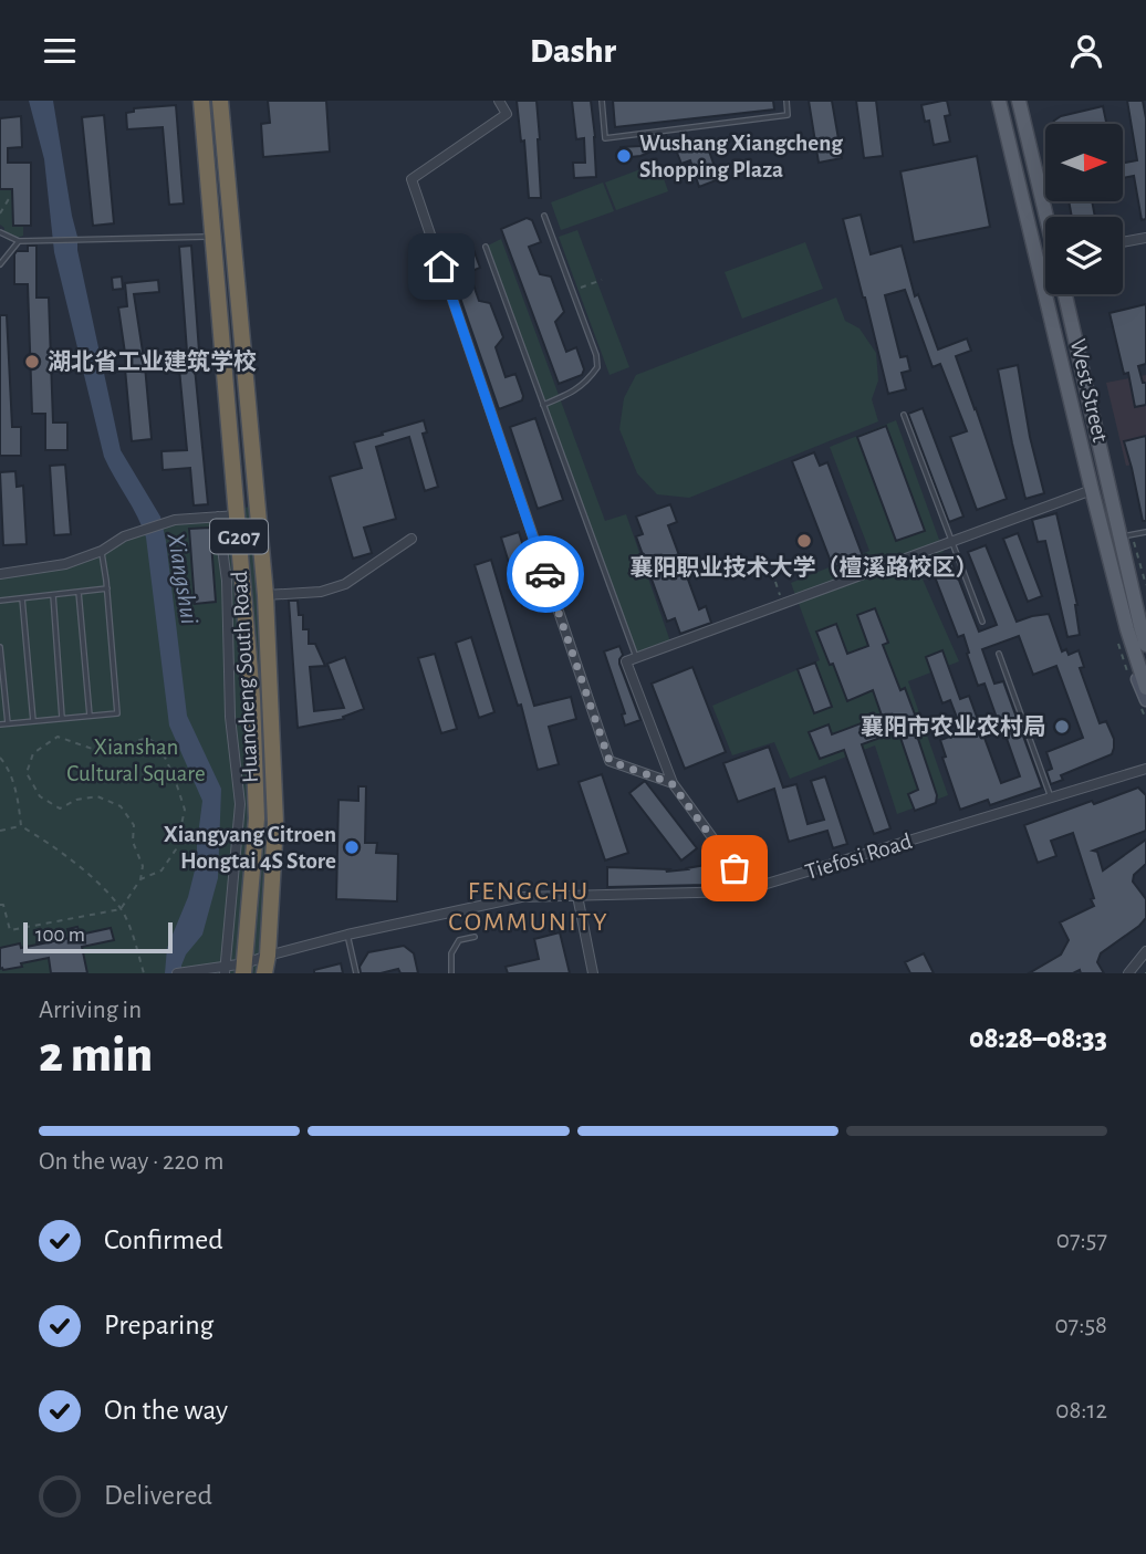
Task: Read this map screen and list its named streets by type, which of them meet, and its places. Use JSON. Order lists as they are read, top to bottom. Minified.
{"streets":{"highway":["G207","Huancheng South Road"],"main road":["West Street"],"street":["Tiefosi Road"]},"crossings":[["Huancheng South Road","Tiefosi Road"]],"districts":["FENGCHU COMMUNITY"],"water":["Xiangshui"],"parks":["Xianshan Cultural Square"],"places":["Wushang Xiangcheng Shopping Plaza","湖北省工业建筑学校","襄阳职业技术大学（檀溪路校区）","襄阳市农业农村局","Xiangyang Citroen Hongtai 4S Store"],"scale_bar":"100 m","north":"right","page":{"header":"Dashr","scale":"100 m","heading":["2 min","Arriving in","08:28–08:33"],"bar":"On the way · 220 m","list":[["Confirmed","07:57"],["Preparing","07:58"],["On the way","08:12"],"Delivered"]}}
